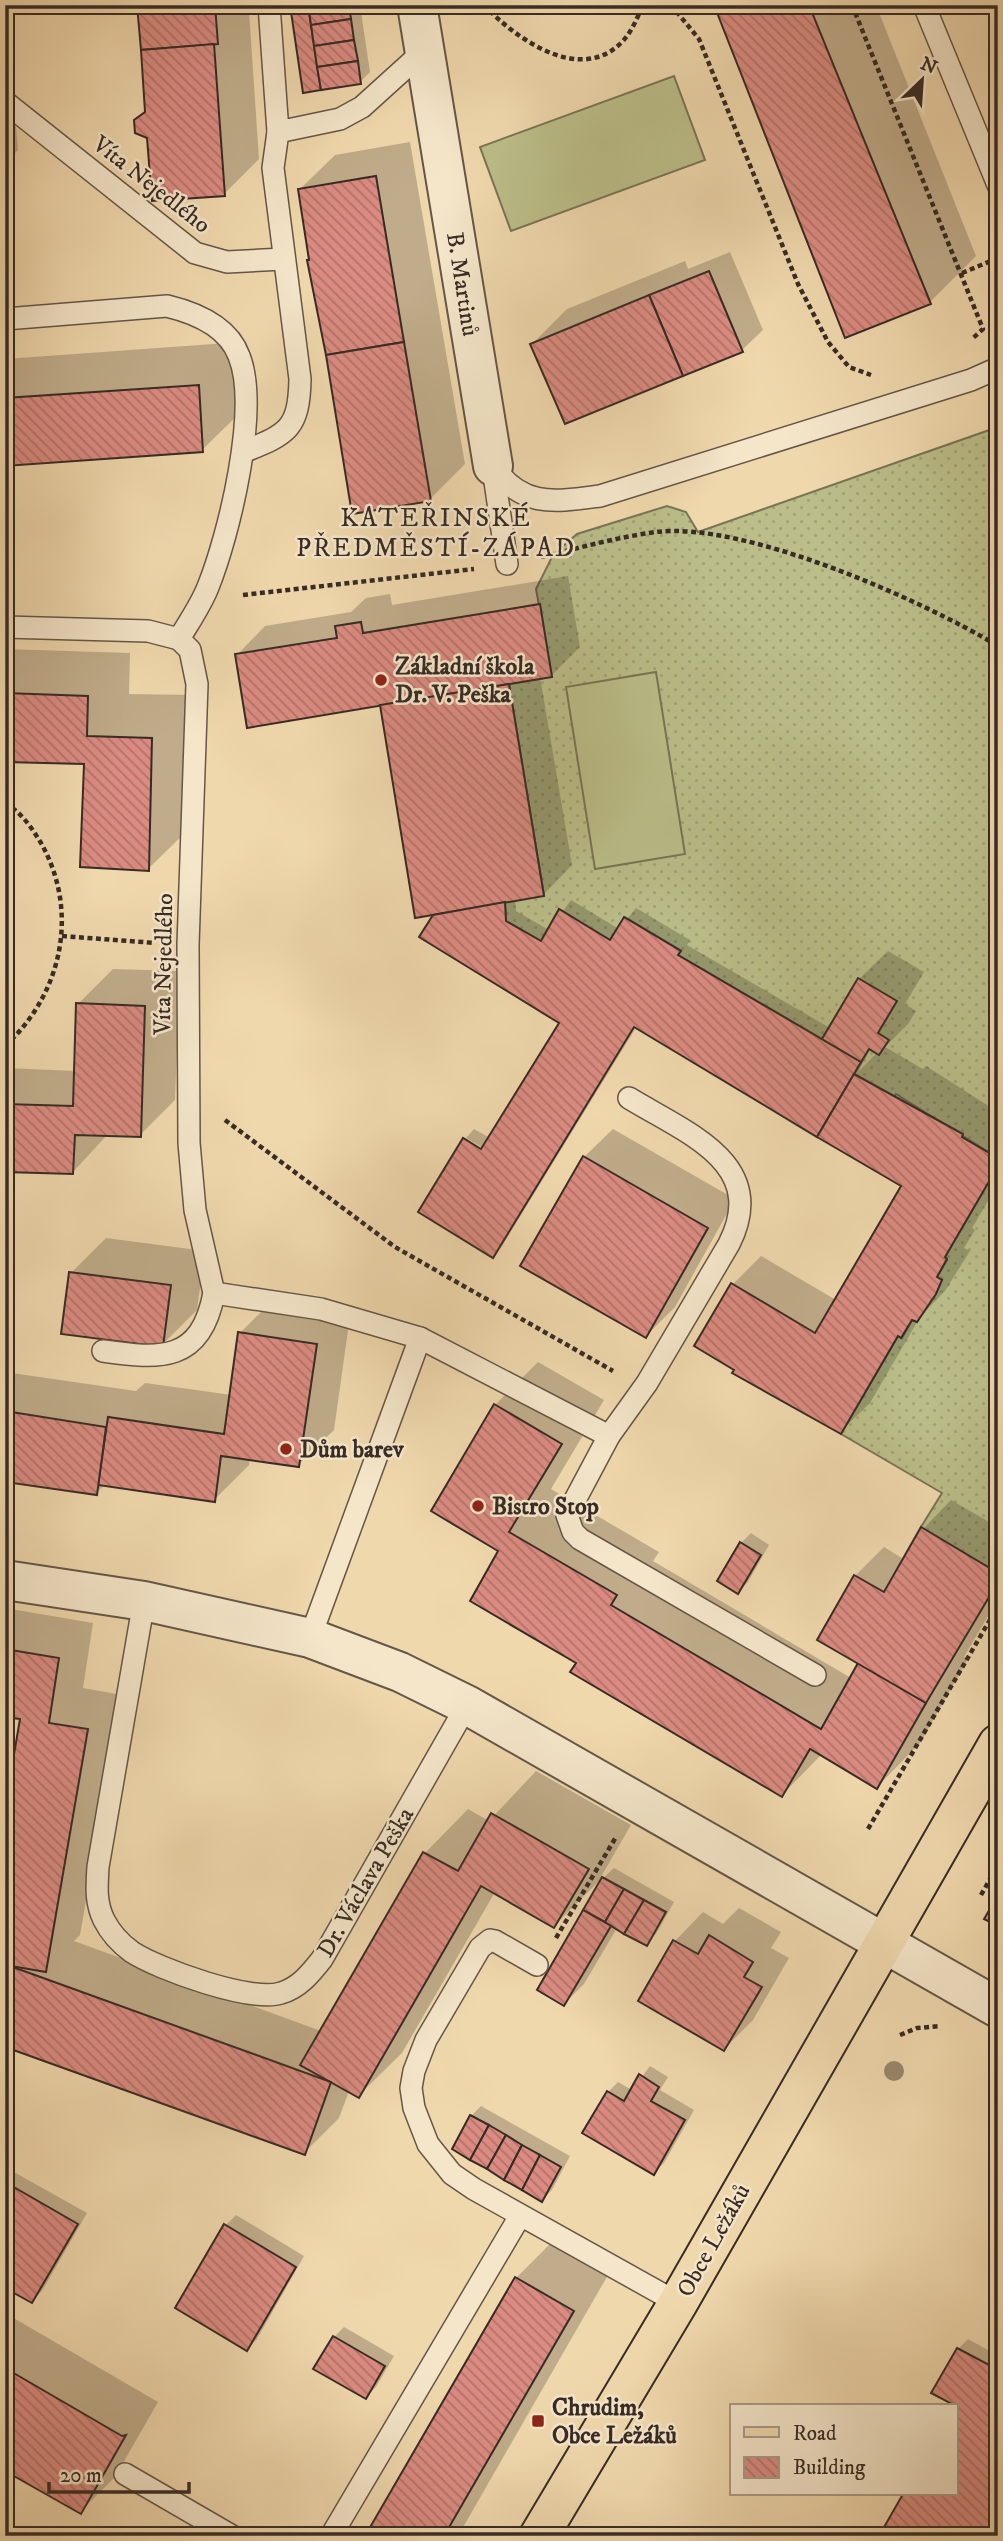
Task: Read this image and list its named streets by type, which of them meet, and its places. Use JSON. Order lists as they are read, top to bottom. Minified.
{"streets":{"main road":["Obce Ležáků"],"street":["B. Martinů"],"lane":["Víta Nejedlého","Dr. Václava Peška"]},"districts":["KATEŘINSKÉ PŘEDMĚSTÍ-ZÁPAD"],"places":{"other":["Základní škola Dr. V. Peška","Dům barev","Bistro Stop"],"transit":["Chrudim, Obce Ležáků"]},"legend":["Road","Building"],"scale_bar":"20 m","north":"top right"}
